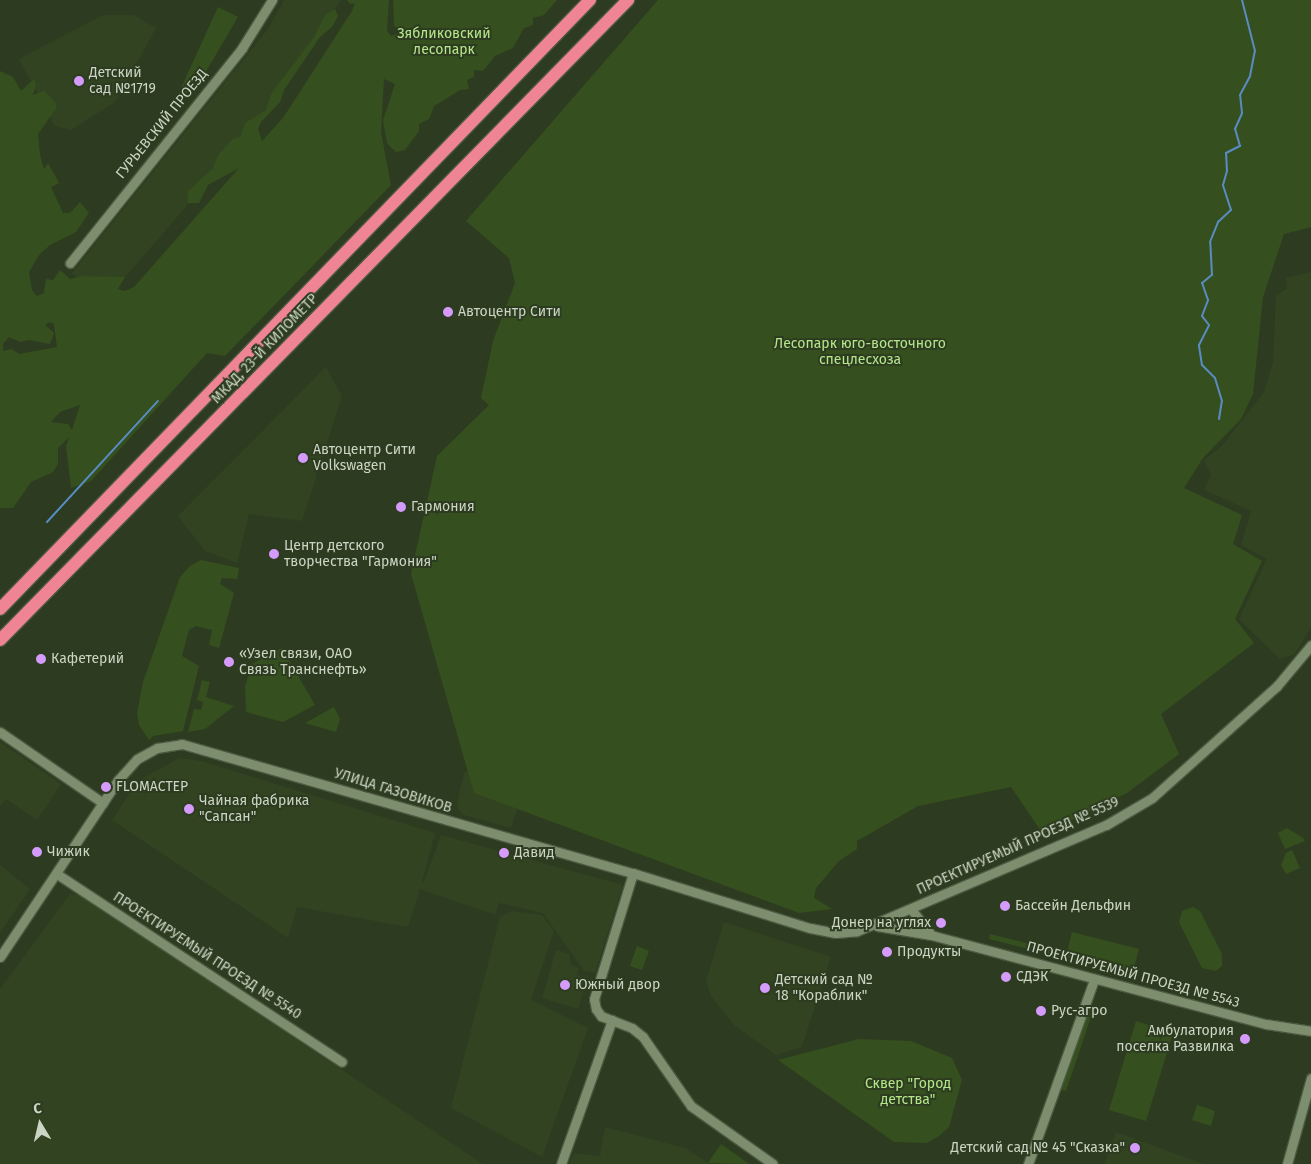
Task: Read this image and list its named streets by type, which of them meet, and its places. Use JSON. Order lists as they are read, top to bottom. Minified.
{"streets":{"highway":["МКАД, 23-Й КИЛОМЕТР"],"street":["ГУРЬЕВСКИЙ ПРОЕЗД","УЛИЦА ГАЗОВИКОВ","ПРОЕКТИРУЕМЫЙ ПРОЕЗД № 5539","ПРОЕКТИРУЕМЫЙ ПРОЕЗД № 5540","ПРОЕКТИРУЕМЫЙ ПРОЕЗД № 5543"]},"crossings":[["УЛИЦА ГАЗОВИКОВ","ПРОЕКТИРУЕМЫЙ ПРОЕЗД № 5539"],["УЛИЦА ГАЗОВИКОВ","ПРОЕКТИРУЕМЫЙ ПРОЕЗД № 5540"],["УЛИЦА ГАЗОВИКОВ","ПРОЕКТИРУЕМЫЙ ПРОЕЗД № 5543"],["ПРОЕКТИРУЕМЫЙ ПРОЕЗД № 5539","ПРОЕКТИРУЕМЫЙ ПРОЕЗД № 5543"]],"parks":["Зябликовский лесопарк","Лесопарк юго-восточного спецлесхоза","Сквер \"Город детства\""],"places":["Детский сад №1719","Автоцентр Сити","Автоцентр Сити Volkswagen","Гармония","Центр детского творчества \"Гармония\"","Кафетерий","«Узел связи, ОАО Связь Транснефть»","FLOМАСТЕР","Чайная фабрика \"Сапсан\"","Чижик","Давид","Бассейн Дельфин","Донер на углях","Продукты","СДЭК","Южный двор","Детский сад № 18 \"Кораблик\"","Рус-агро","Амбулатория поселка Развилка","Детский сад № 45 \"Сказка\""],"north":"top"}
